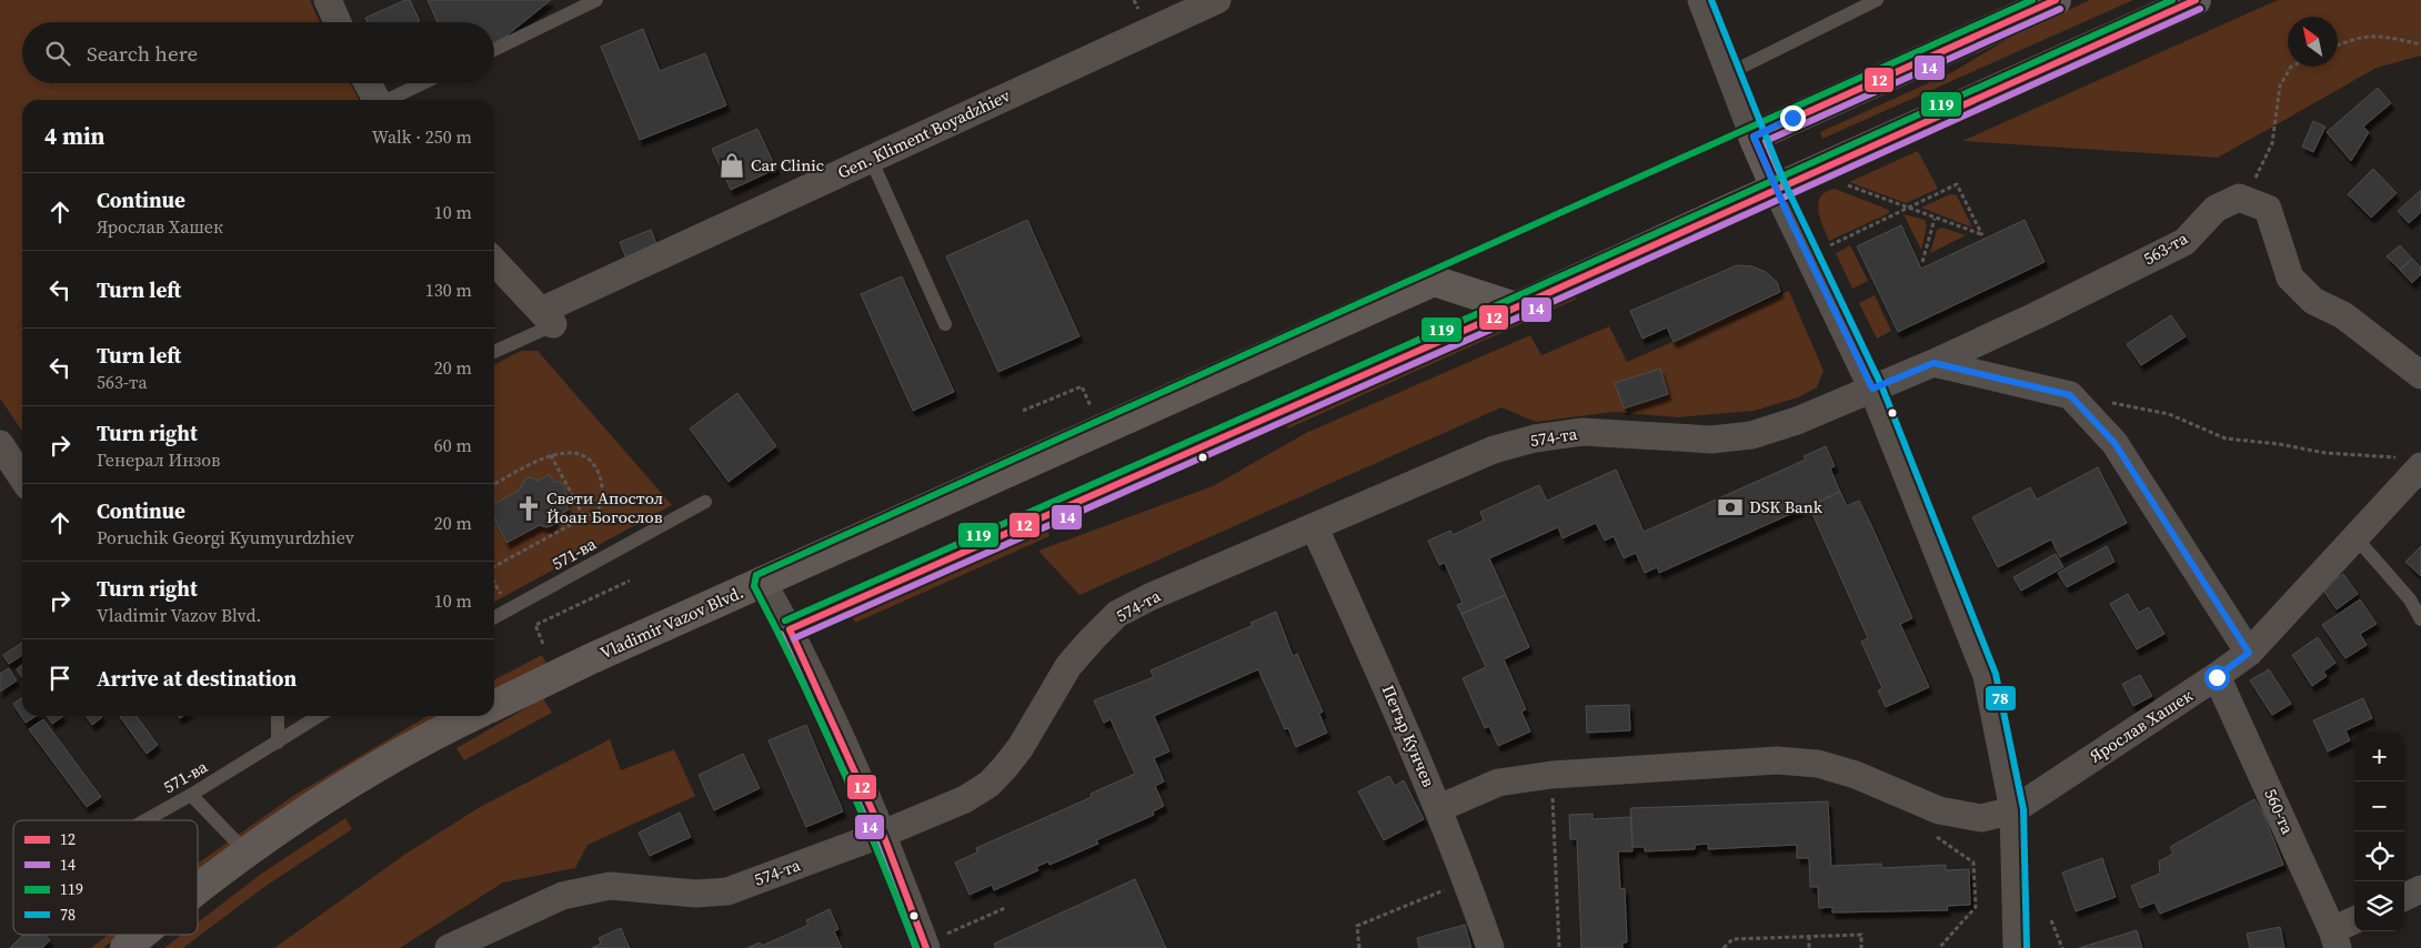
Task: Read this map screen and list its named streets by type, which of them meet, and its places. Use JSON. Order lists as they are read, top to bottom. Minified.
{"streets":{"main road":["Vladimir Vazov Blvd."],"street":["Gen. Kliment Boyadzhiev","563-та","574-та","Ярослав Хашек","Петър Кунчев","560-та"],"lane":["571-ва"]},"crossings":[["563-та","574-та"],["574-та","Петър Кунчев"],["Ярослав Хашек","Петър Кунчев"],["Ярослав Хашек","560-та"]],"places":{"shop":["Car Clinic"],"bank":["DSK Bank"],"church":["Свети Апостол Йоан Богослов"]},"lines":["transit line 12","transit line 119","transit line 78","transit line 14"],"legend":["12","14","119","78"],"north":"top left","page":{"search":"Search here","heading":["4 min","Walk · 250 m"],"list":[["Continue","Ярослав Хашек","10 m"],["Turn left","130 m"],["Turn left","563-та","20 m"],["Turn right","Генерал Инзов","60 m"],["Continue","Poruchik Georgi Kyumyurdzhiev","20 m"],["Turn right","Vladimir Vazov Blvd.","10 m"],"Arrive at destination"],"map_buttons":["+","−"]}}
